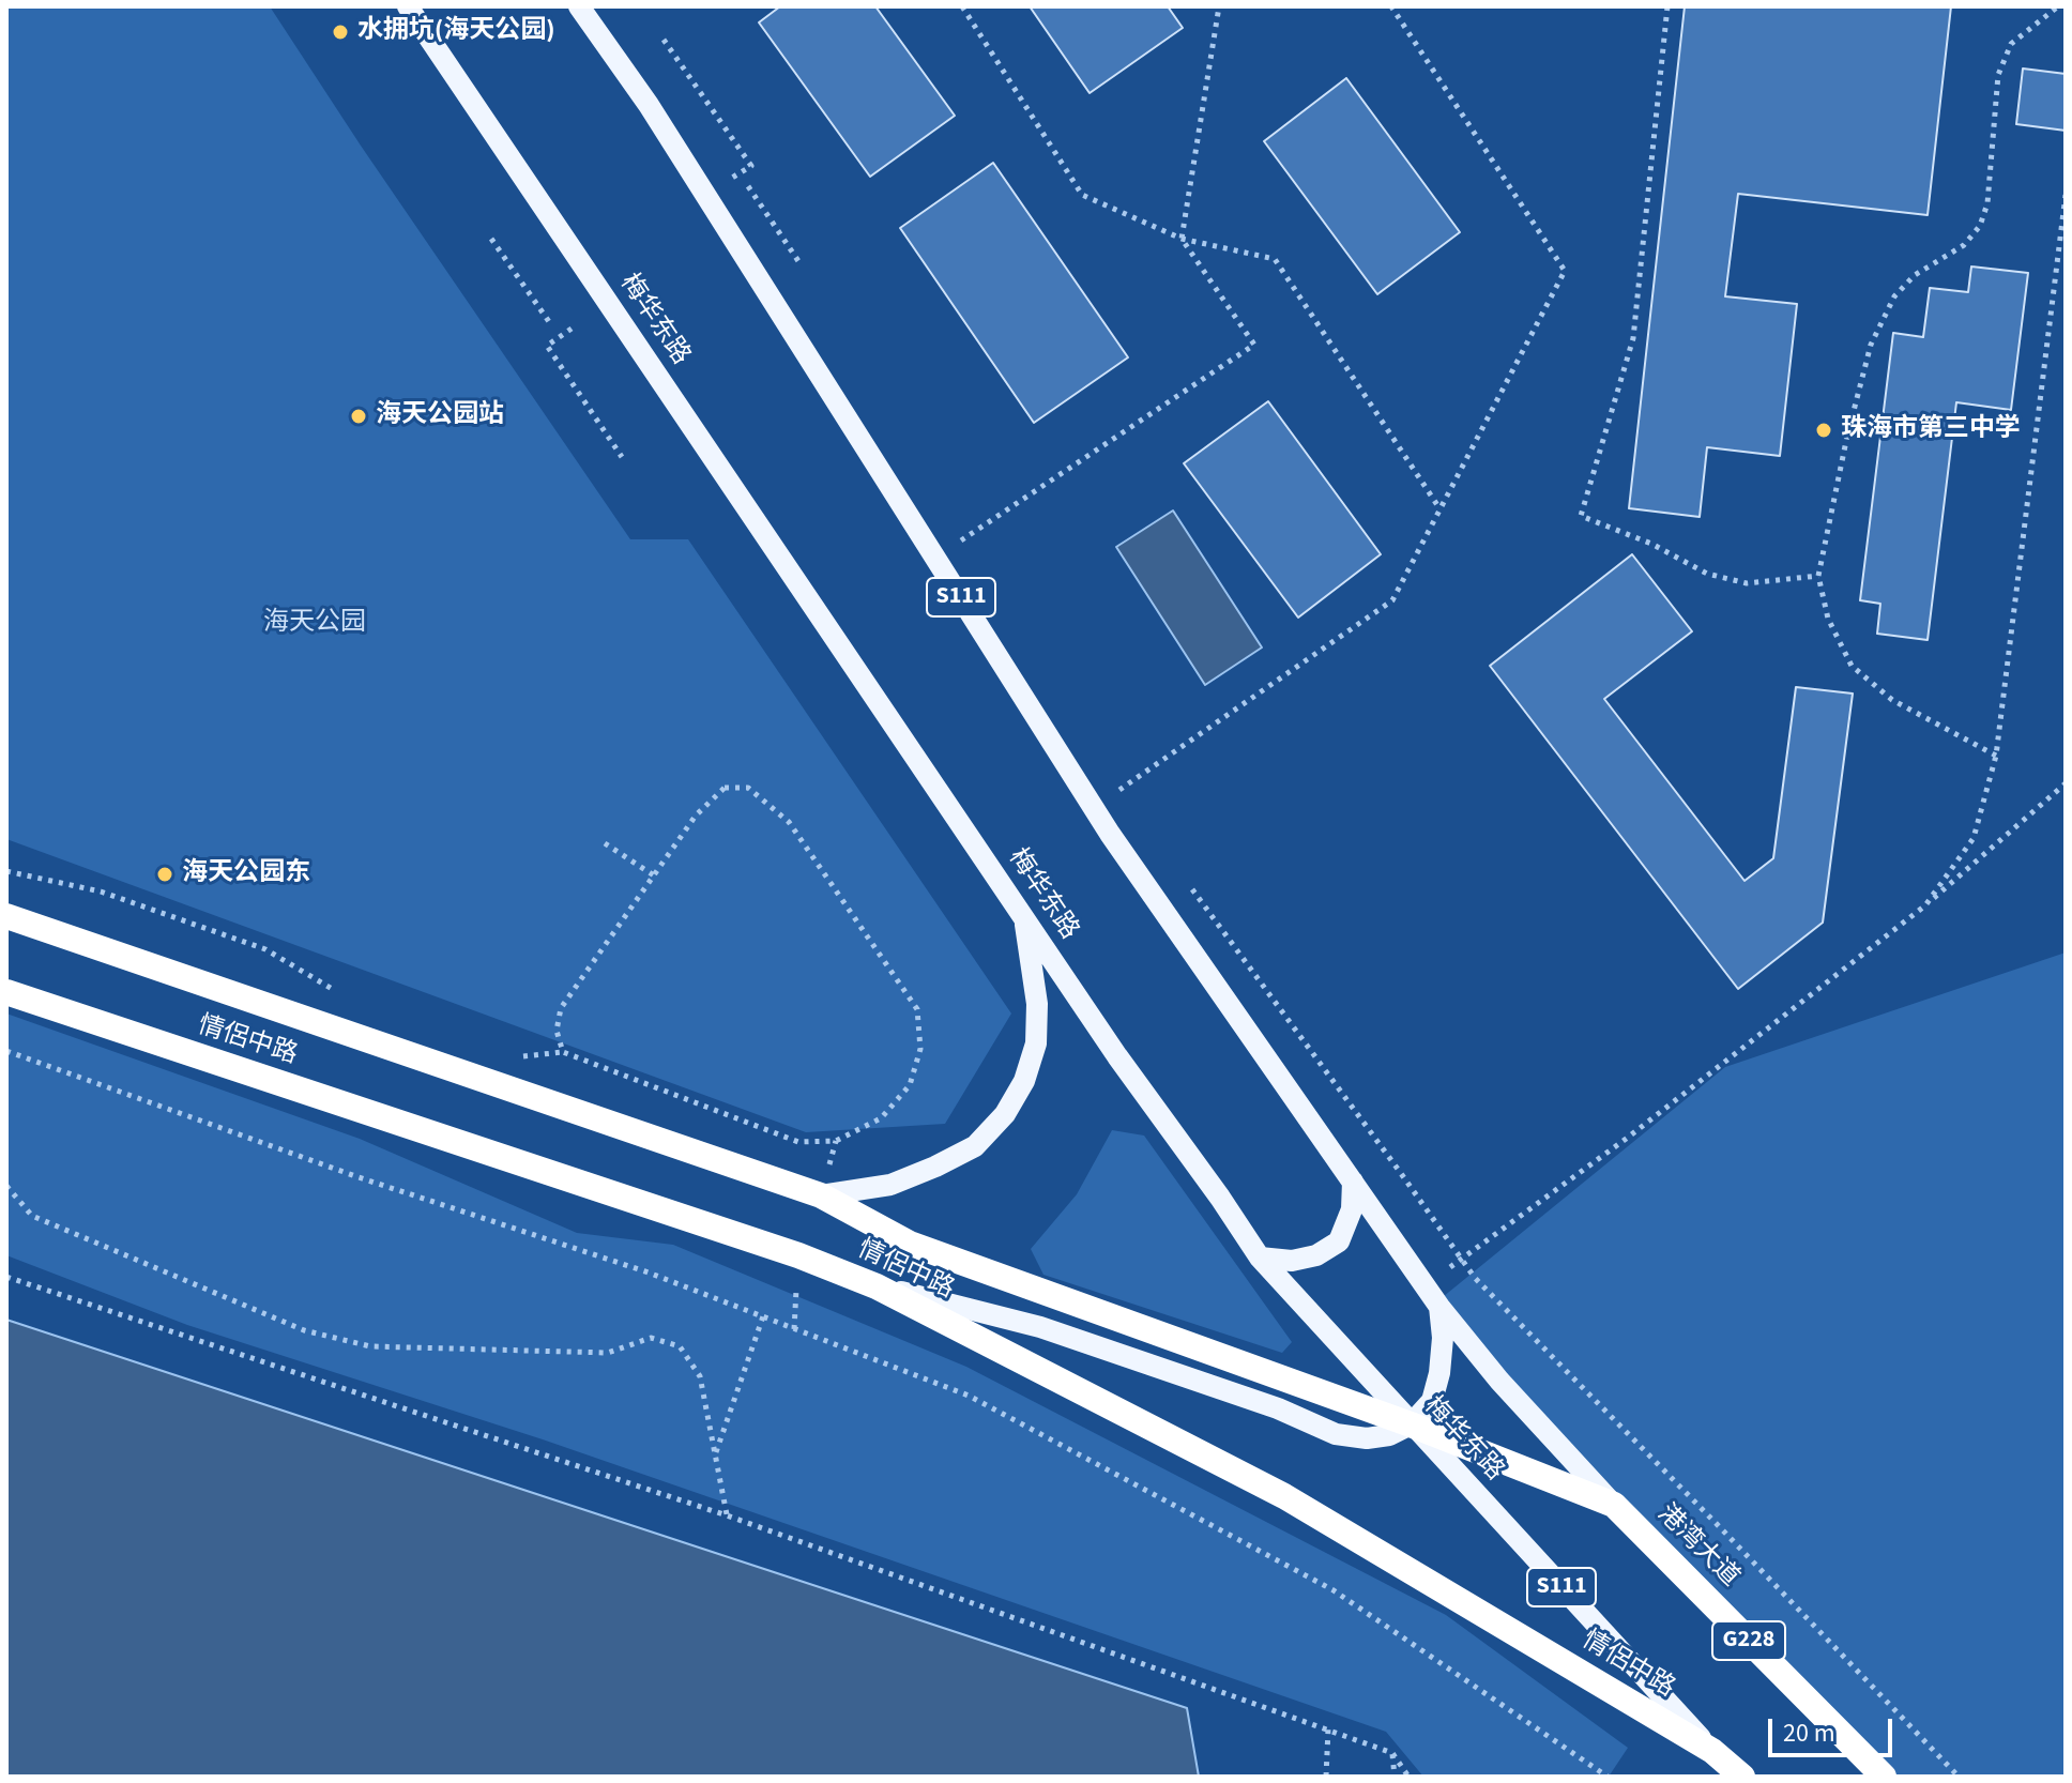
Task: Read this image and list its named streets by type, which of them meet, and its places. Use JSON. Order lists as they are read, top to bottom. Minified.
{"streets":{"highway":["情侶中路","港湾大道","G228"],"main road":["梅华东路","S111"]},"crossings":[["梅华东路","情侶中路"],["S111","情侶中路"],["S111","港湾大道"],["情侶中路","港湾大道"]],"parks":["海天公园"],"places":["水拥坑(海天公园)","海天公园站","珠海市第三中学","海天公园东"],"scale_bar":"20 m"}
